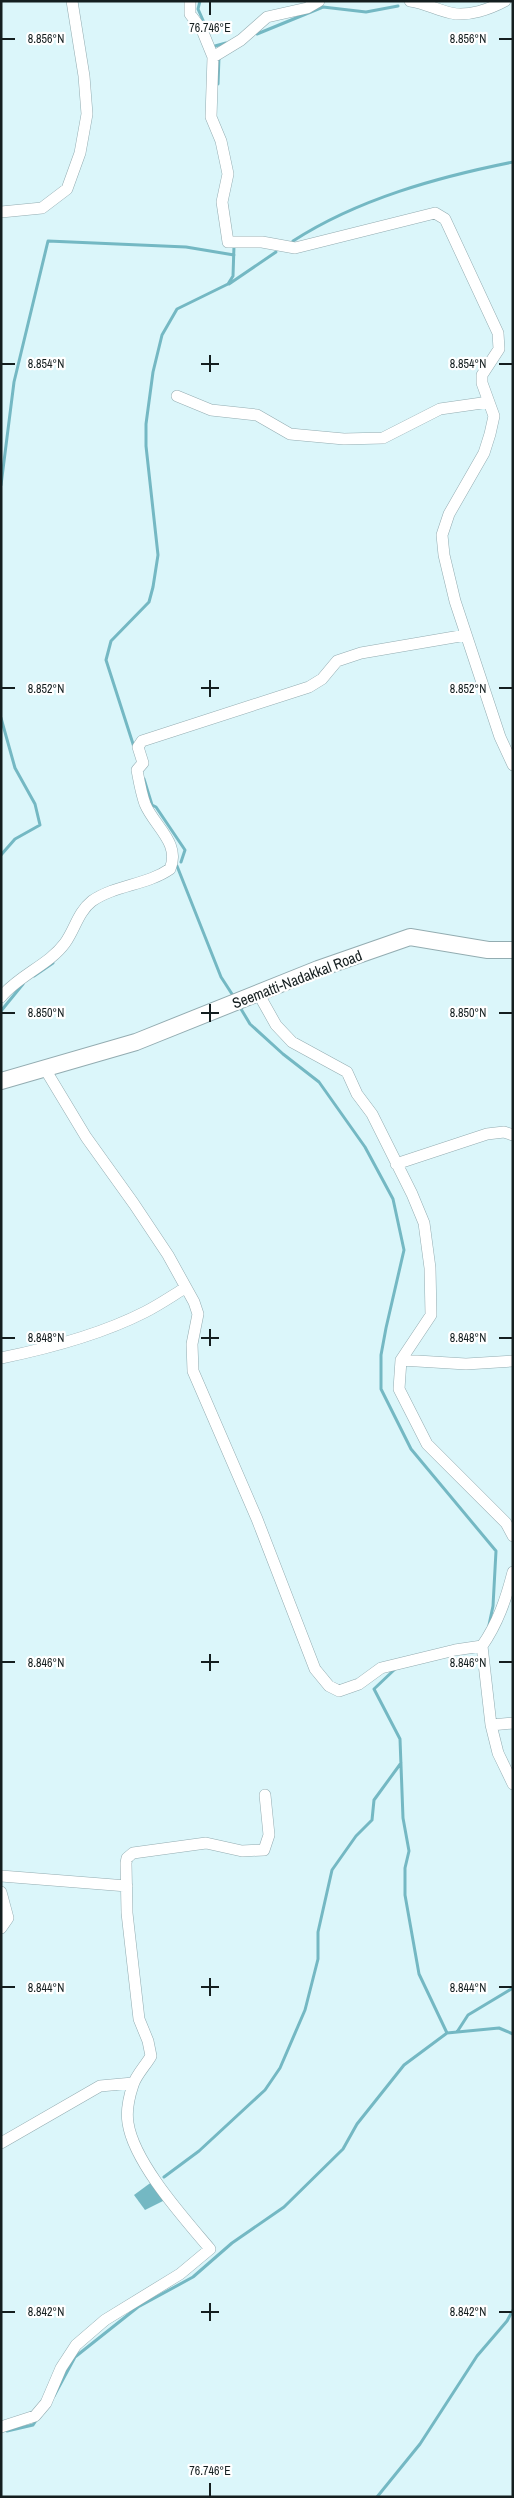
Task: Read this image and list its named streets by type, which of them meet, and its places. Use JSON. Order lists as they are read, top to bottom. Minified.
{"streets":{"street":["Seematti-Nadakkal Road"]},"coordinates":["76.746°E","8.856°N","8.854°N","8.852°N","8.850°N","8.848°N","8.846°N","8.844°N","8.842°N"]}
